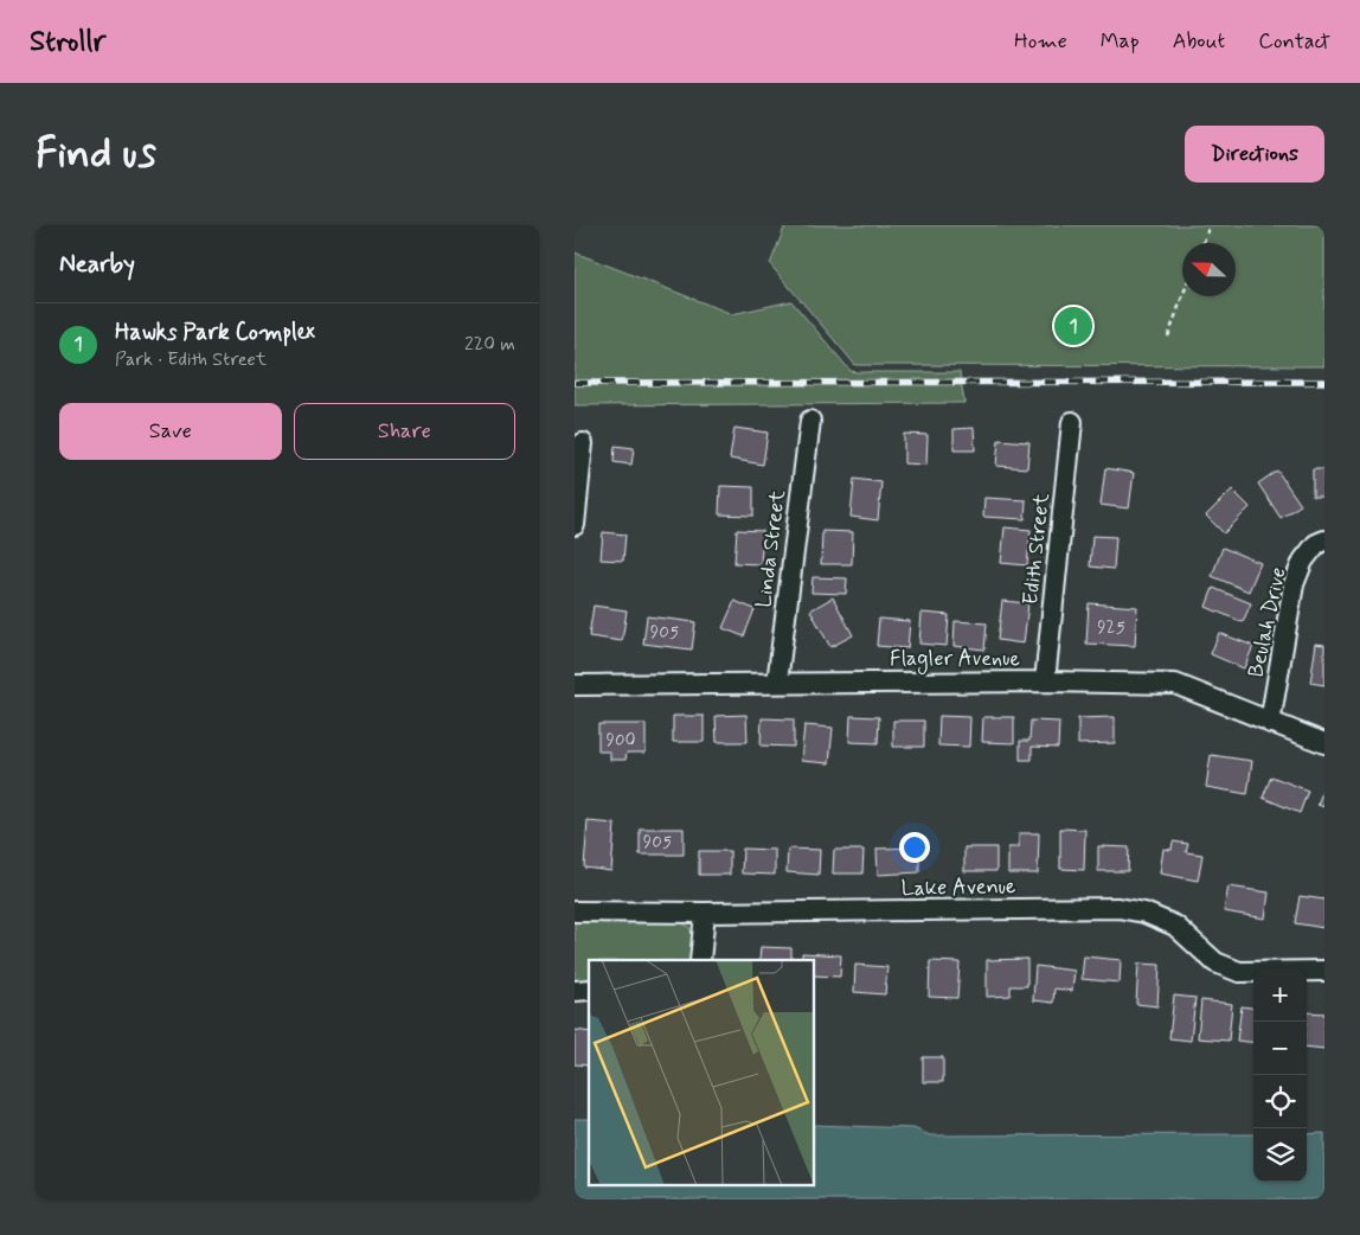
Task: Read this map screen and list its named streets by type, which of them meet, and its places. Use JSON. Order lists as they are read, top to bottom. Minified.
{"streets":{"street":["Linda Street","Edith Street","Beulah Drive","Flagler Avenue","Lake Avenue"]},"crossings":[["Linda Street","Flagler Avenue"],["Edith Street","Flagler Avenue"],["Beulah Drive","Flagler Avenue"]],"house_numbers":["925","905","900","905"],"north":"left","page":{"header":"Strollr","nav":["Home","Map","About","Contact"],"buttons":["Directions",["Save","Share"]],"title":"Find us","heading":"Nearby","list":[{"mark":"1","name":"Hawks Park Complex","note":"Park · Edith Street","value":"220 m"}],"pins":"1","map_buttons":["+","−"]}}
